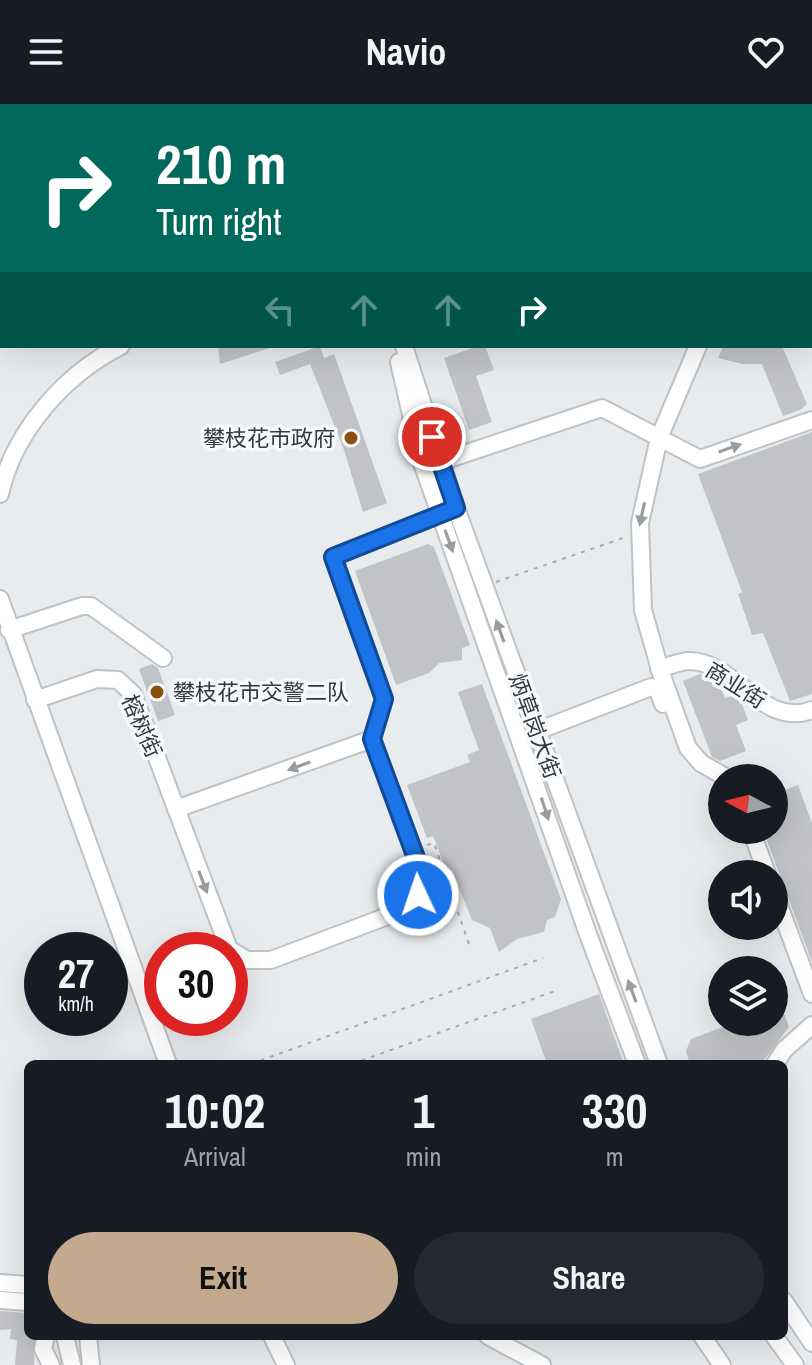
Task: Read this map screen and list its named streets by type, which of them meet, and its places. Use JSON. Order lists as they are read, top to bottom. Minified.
{"streets":{"street":["商业街","榕树街","炳草岗大街"]},"places":["攀枝花市政府","攀枝花市交警二队"],"north":"left","page":{"header":"Navio","turn":["210 m","Turn right"],"speed":"27 km/h","limit":"30","eta":["10:02","Arrival","1","min","330","m"],"buttons":["Exit","Share"]}}
